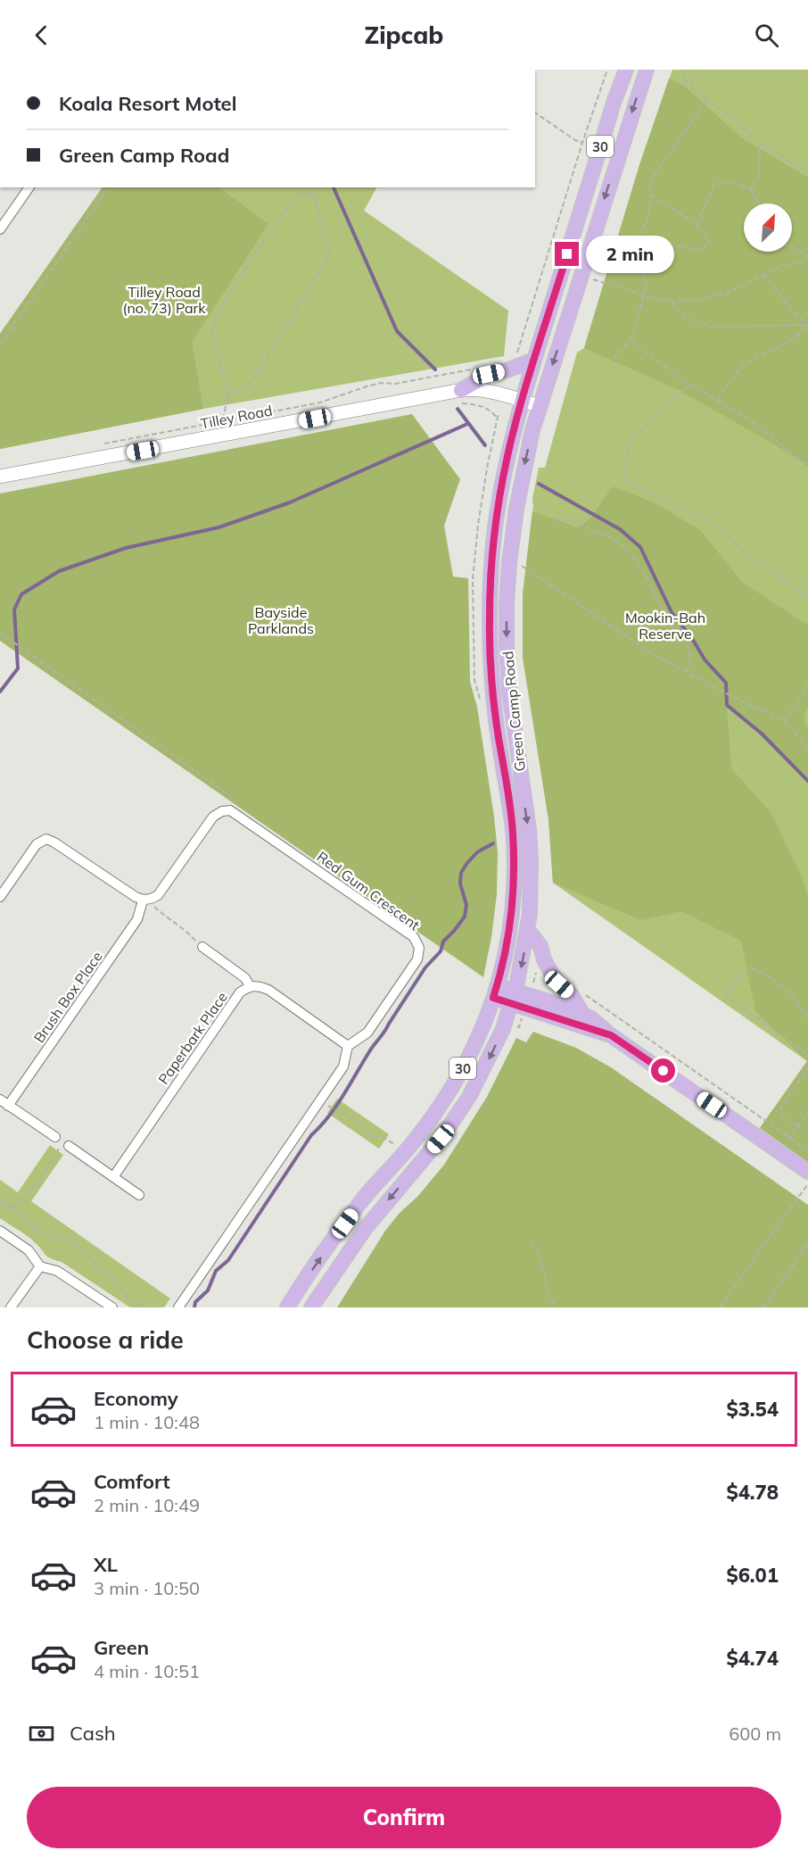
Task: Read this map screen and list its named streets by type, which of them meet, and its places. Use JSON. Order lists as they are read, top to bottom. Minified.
{"streets":{"main road":["30","Tilley Road","Green Camp Road"],"street":["Red Gum Crescent","Brush Box Place","Paperbark Place"]},"crossings":[["Tilley Road","Green Camp Road"]],"parks":["Tilley Road (no. 73) Park","Bayside Parklands","Mookin-Bah Reserve"],"north":"top right","page":{"header":"Zipcab","banner":["Koala Resort Motel","Green Camp Road"],"bubble":"2 min","heading":"Choose a ride","list":[{"name":"Economy","note":"1 min · 10:48","value":"$3.54"},{"name":"Comfort","note":"2 min · 10:49","value":"$4.78"},{"name":"XL","note":"3 min · 10:50","value":"$6.01"},{"name":"Green","note":"4 min · 10:51","value":"$4.74"}],"pay":["Cash","600 m"],"buttons":"Confirm"}}
